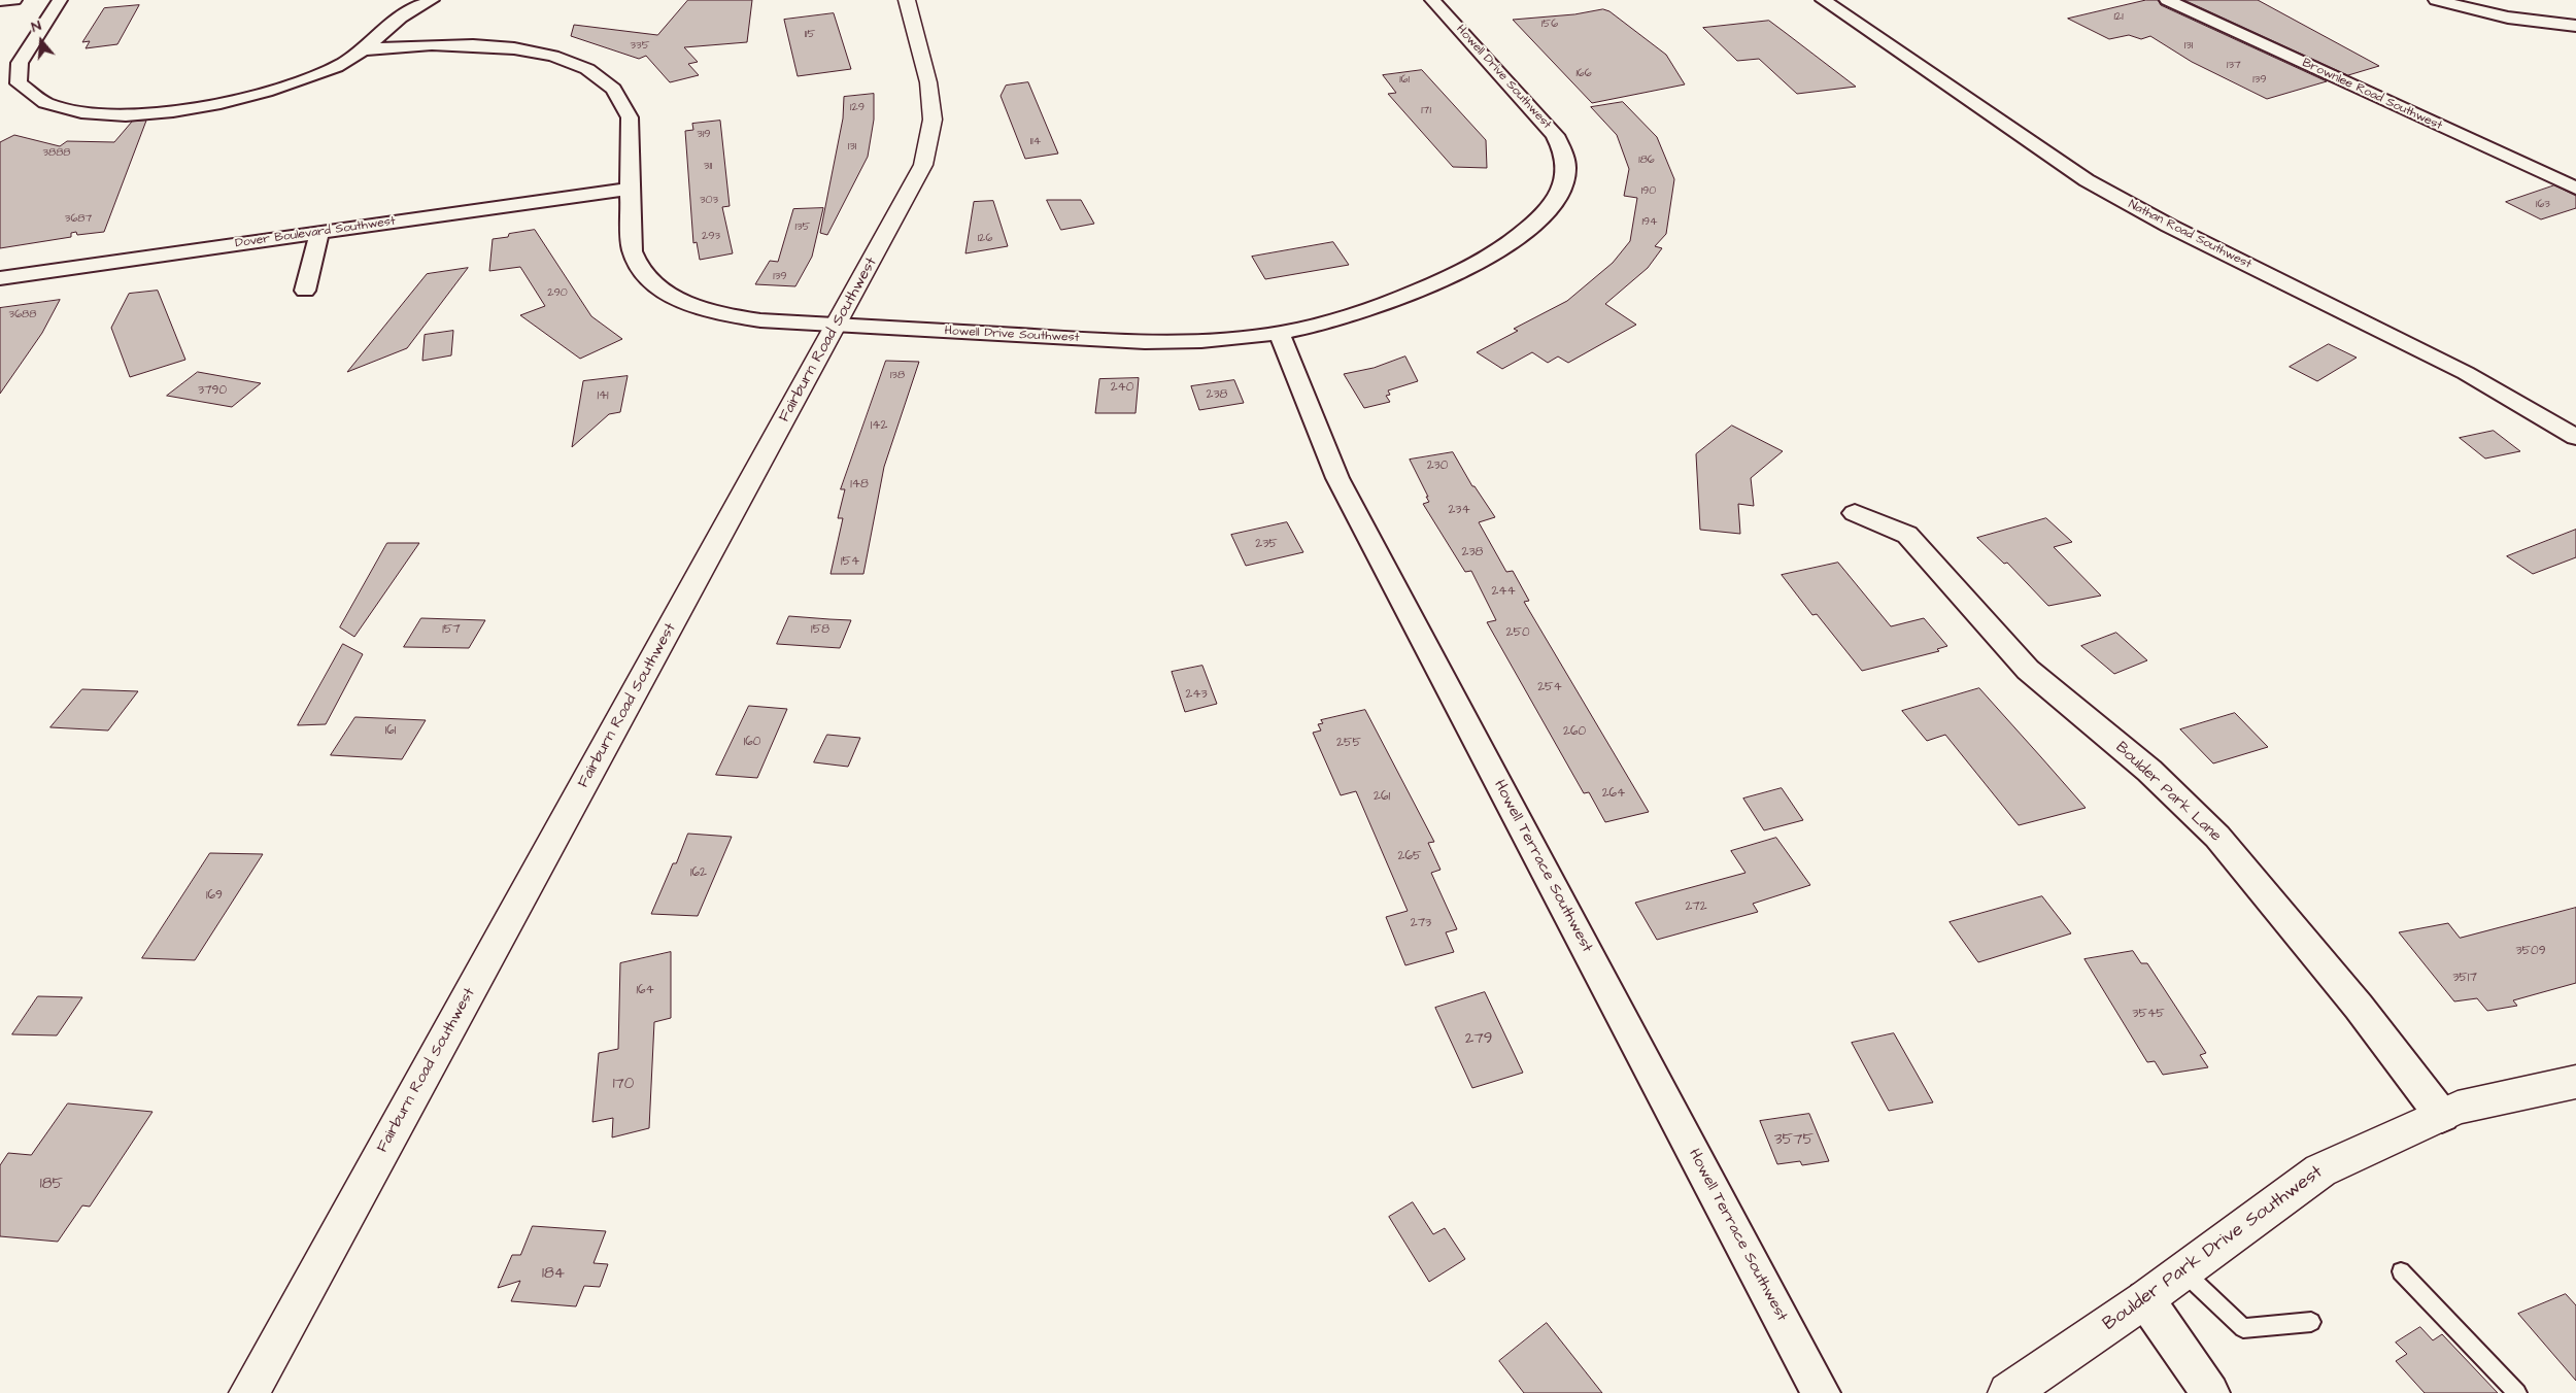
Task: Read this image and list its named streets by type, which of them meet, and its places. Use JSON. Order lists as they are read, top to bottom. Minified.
{"streets":{"street":["Howell Drive Southwest","Brownlee Road Southwest","Dover Boulevard Southwest","Nathan Road Southwest","Fairburn Road Southwest","Boulder Park Lane","Howell Terrace Southwest","Boulder Park Drive Southwest"]},"crossings":[["Howell Drive Southwest","Dover Boulevard Southwest"],["Howell Drive Southwest","Fairburn Road Southwest"],["Howell Drive Southwest","Howell Terrace Southwest"],["Boulder Park Lane","Boulder Park Drive Southwest"]],"house_numbers":["121","156","115","335","131","137","166","161","139","129","171","319","114","131","3888","186","311","190","303","163","3687","194","135","293","126","139","290","3688","138","240","3790","238","141","142","230","148","234","235","238","154","244","157","158","250","254","243","161","260","160","255","264","261","265","162","169","272","273","3509","3517","164","3545","279","170","3575","185","184"],"north":"top"}
